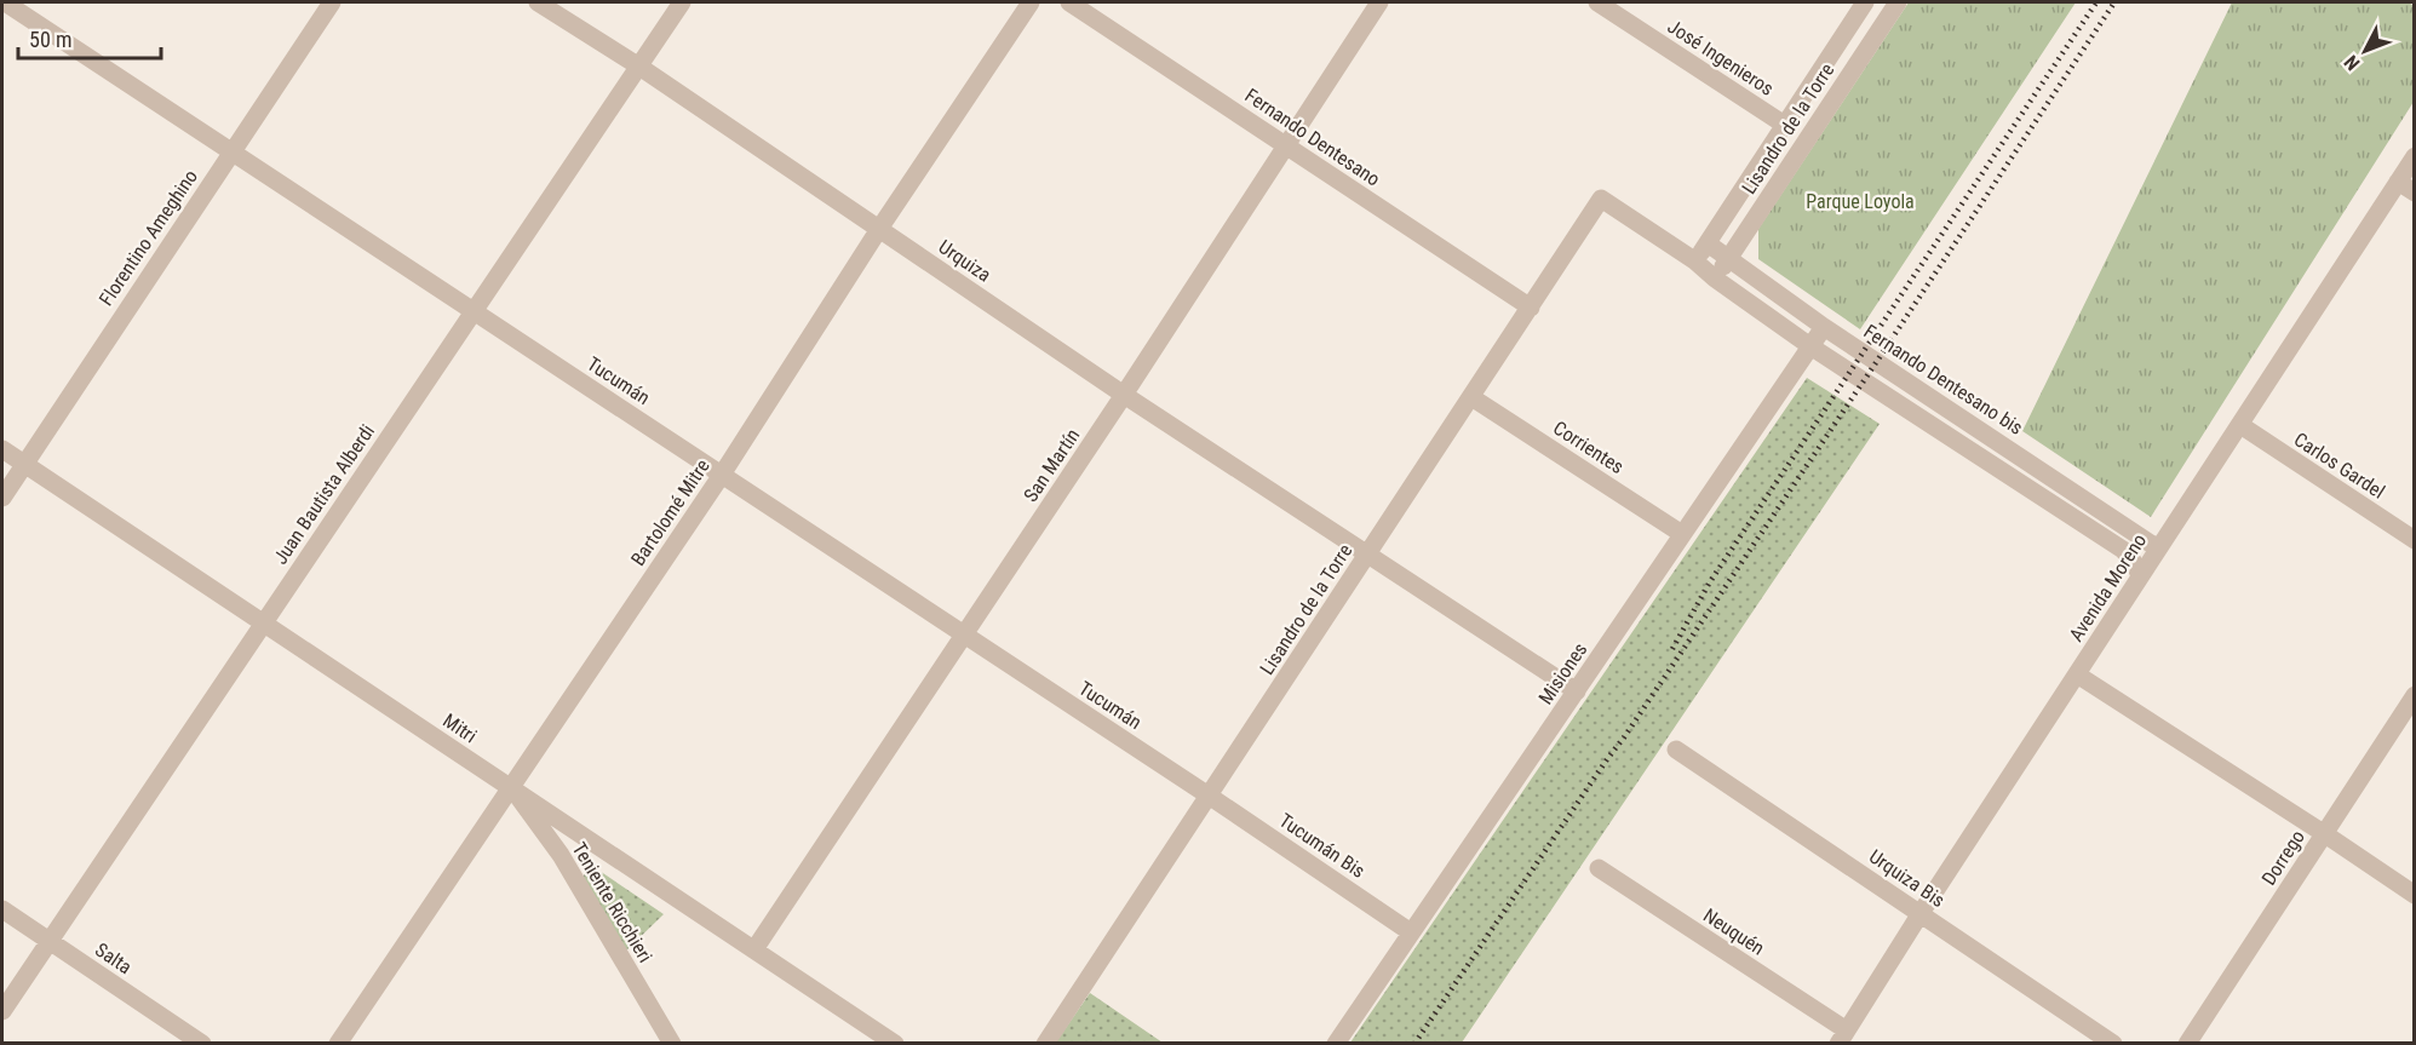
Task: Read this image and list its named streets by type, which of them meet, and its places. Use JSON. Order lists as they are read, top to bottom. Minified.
{"streets":{"street":["José Ingenieros","Lisandro de la Torre","Fernando Dentesano","Florentino Ameghino","Urquiza","Fernando Dentesano bis","Tucumán","Corrientes","San Martín","Carlos Gardel","Juan Bautista Alberdi","Bartolomé Mitre","Avenida Moreno","Misiones","Mitri","Tucumán Bis","Dorrego","Urquiza Bis","Teniente Ricchieri","Neuquén","Salta"]},"crossings":[["José Ingenieros","Lisandro de la Torre"],["Lisandro de la Torre","Fernando Dentesano"],["Lisandro de la Torre","Urquiza"],["Lisandro de la Torre","Fernando Dentesano bis"],["Lisandro de la Torre","Tucumán"],["Lisandro de la Torre","Corrientes"],["Lisandro de la Torre","Tucumán Bis"],["Fernando Dentesano","San Martín"],["Florentino Ameghino","Tucumán"],["Florentino Ameghino","Mitri"],["Urquiza","San Martín"],["Urquiza","Juan Bautista Alberdi"],["Urquiza","Bartolomé Mitre"],["Fernando Dentesano bis","Avenida Moreno"],["Fernando Dentesano bis","Misiones"],["Tucumán","San Martín"],["Tucumán","Juan Bautista Alberdi"],["Tucumán","Bartolomé Mitre"],["Tucumán","Tucumán Bis"],["Corrientes","Misiones"],["San Martín","Mitri"],["Carlos Gardel","Avenida Moreno"],["Juan Bautista Alberdi","Mitri"],["Juan Bautista Alberdi","Salta"],["Bartolomé Mitre","Mitri"],["Bartolomé Mitre","Teniente Ricchieri"],["Avenida Moreno","Urquiza Bis"],["Avenida Moreno","Neuquén"],["Misiones","Tucumán Bis"],["Mitri","Teniente Ricchieri"]],"parks":["Parque Loyola"],"scale_bar":"50 m","north":"bottom left"}
